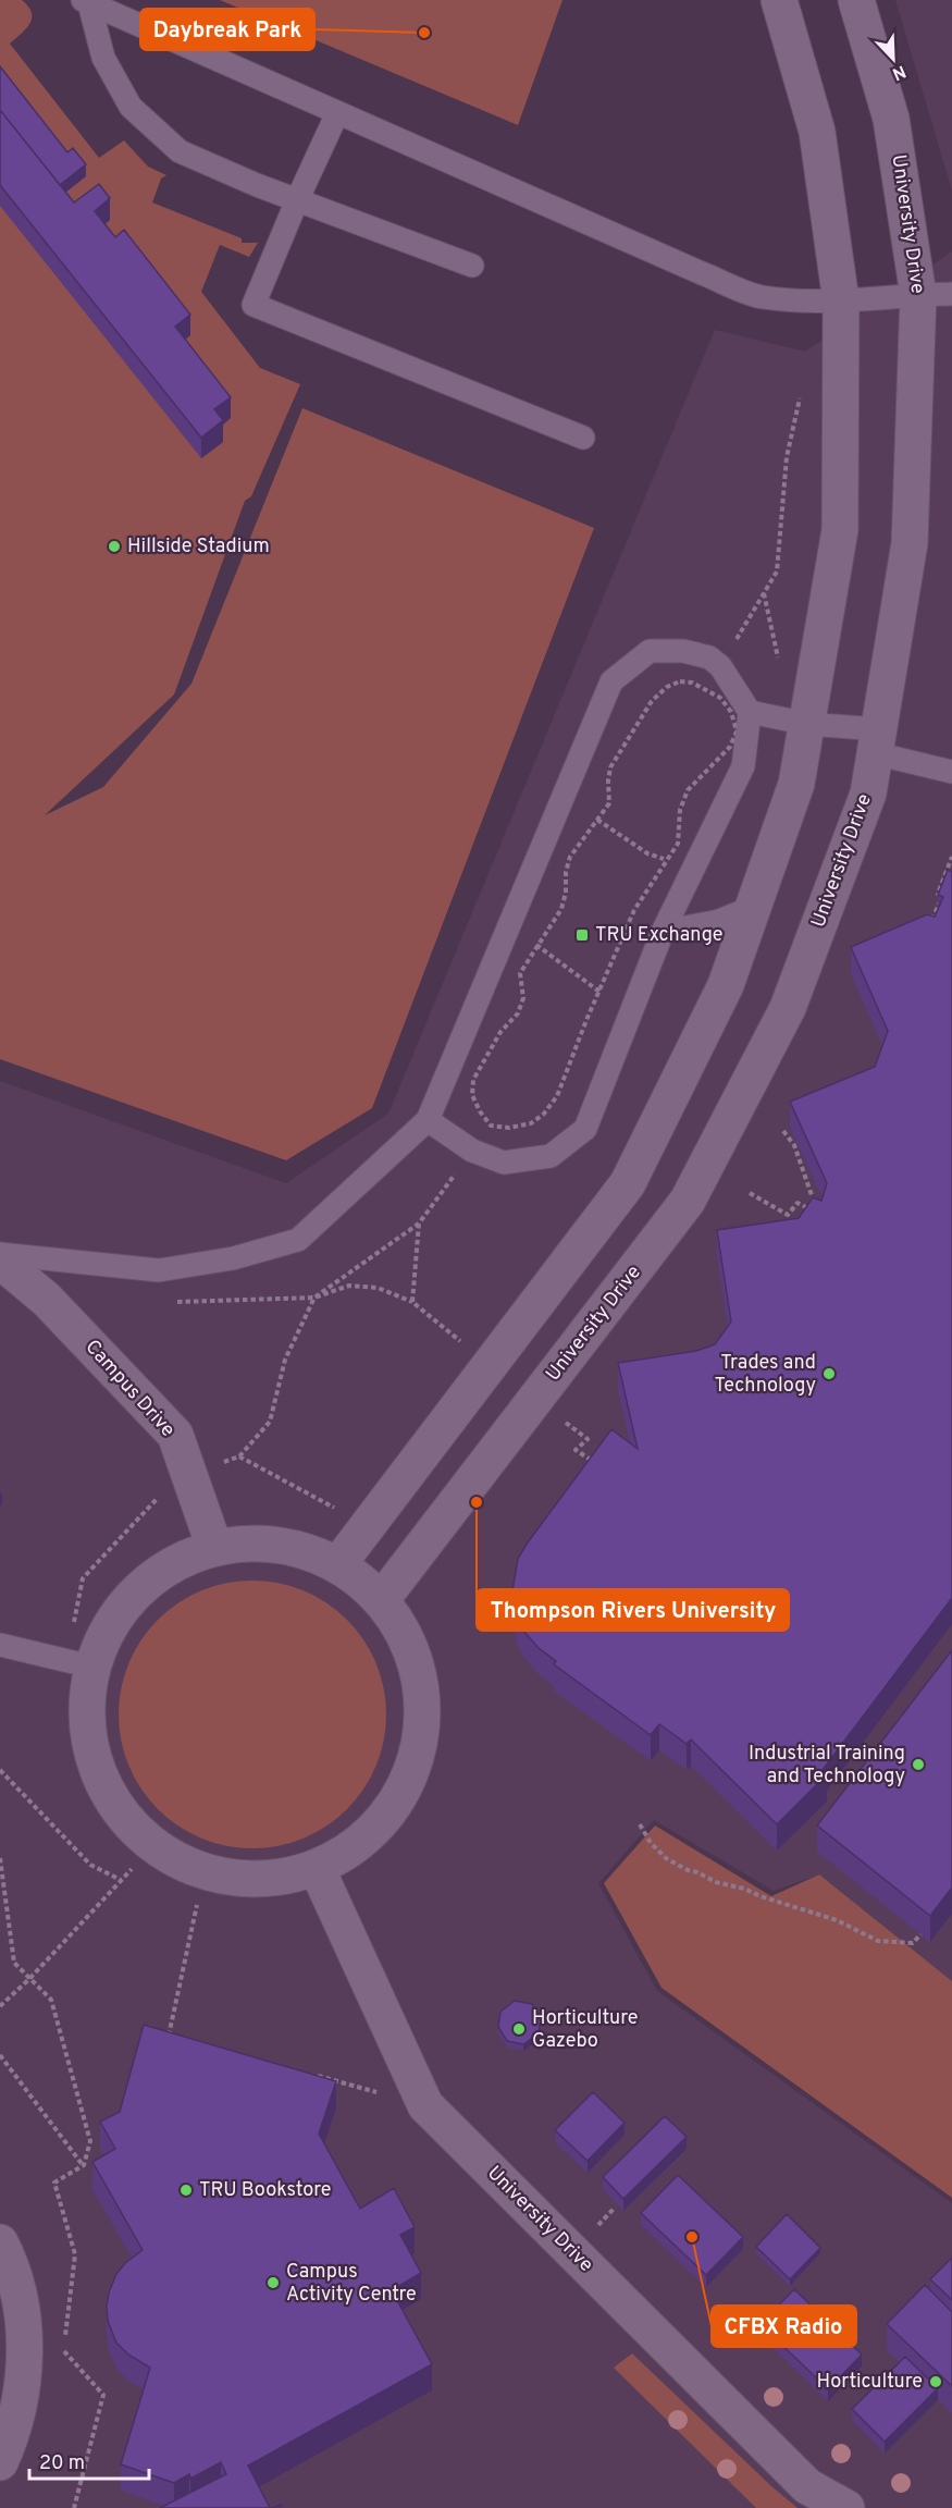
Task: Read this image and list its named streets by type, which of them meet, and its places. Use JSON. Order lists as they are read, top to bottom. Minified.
{"streets":{"street":["University Drive","Campus Drive"]},"places":{"other":["Daybreak Park","Hillside Stadium","Trades and Technology","Thompson Rivers University","Industrial Training and Technology","Horticulture Gazebo","TRU Bookstore","CFBX Radio","Campus Activity Centre","Horticulture"],"transit":["TRU Exchange"]},"scale_bar":"20 m","north":"bottom right"}
